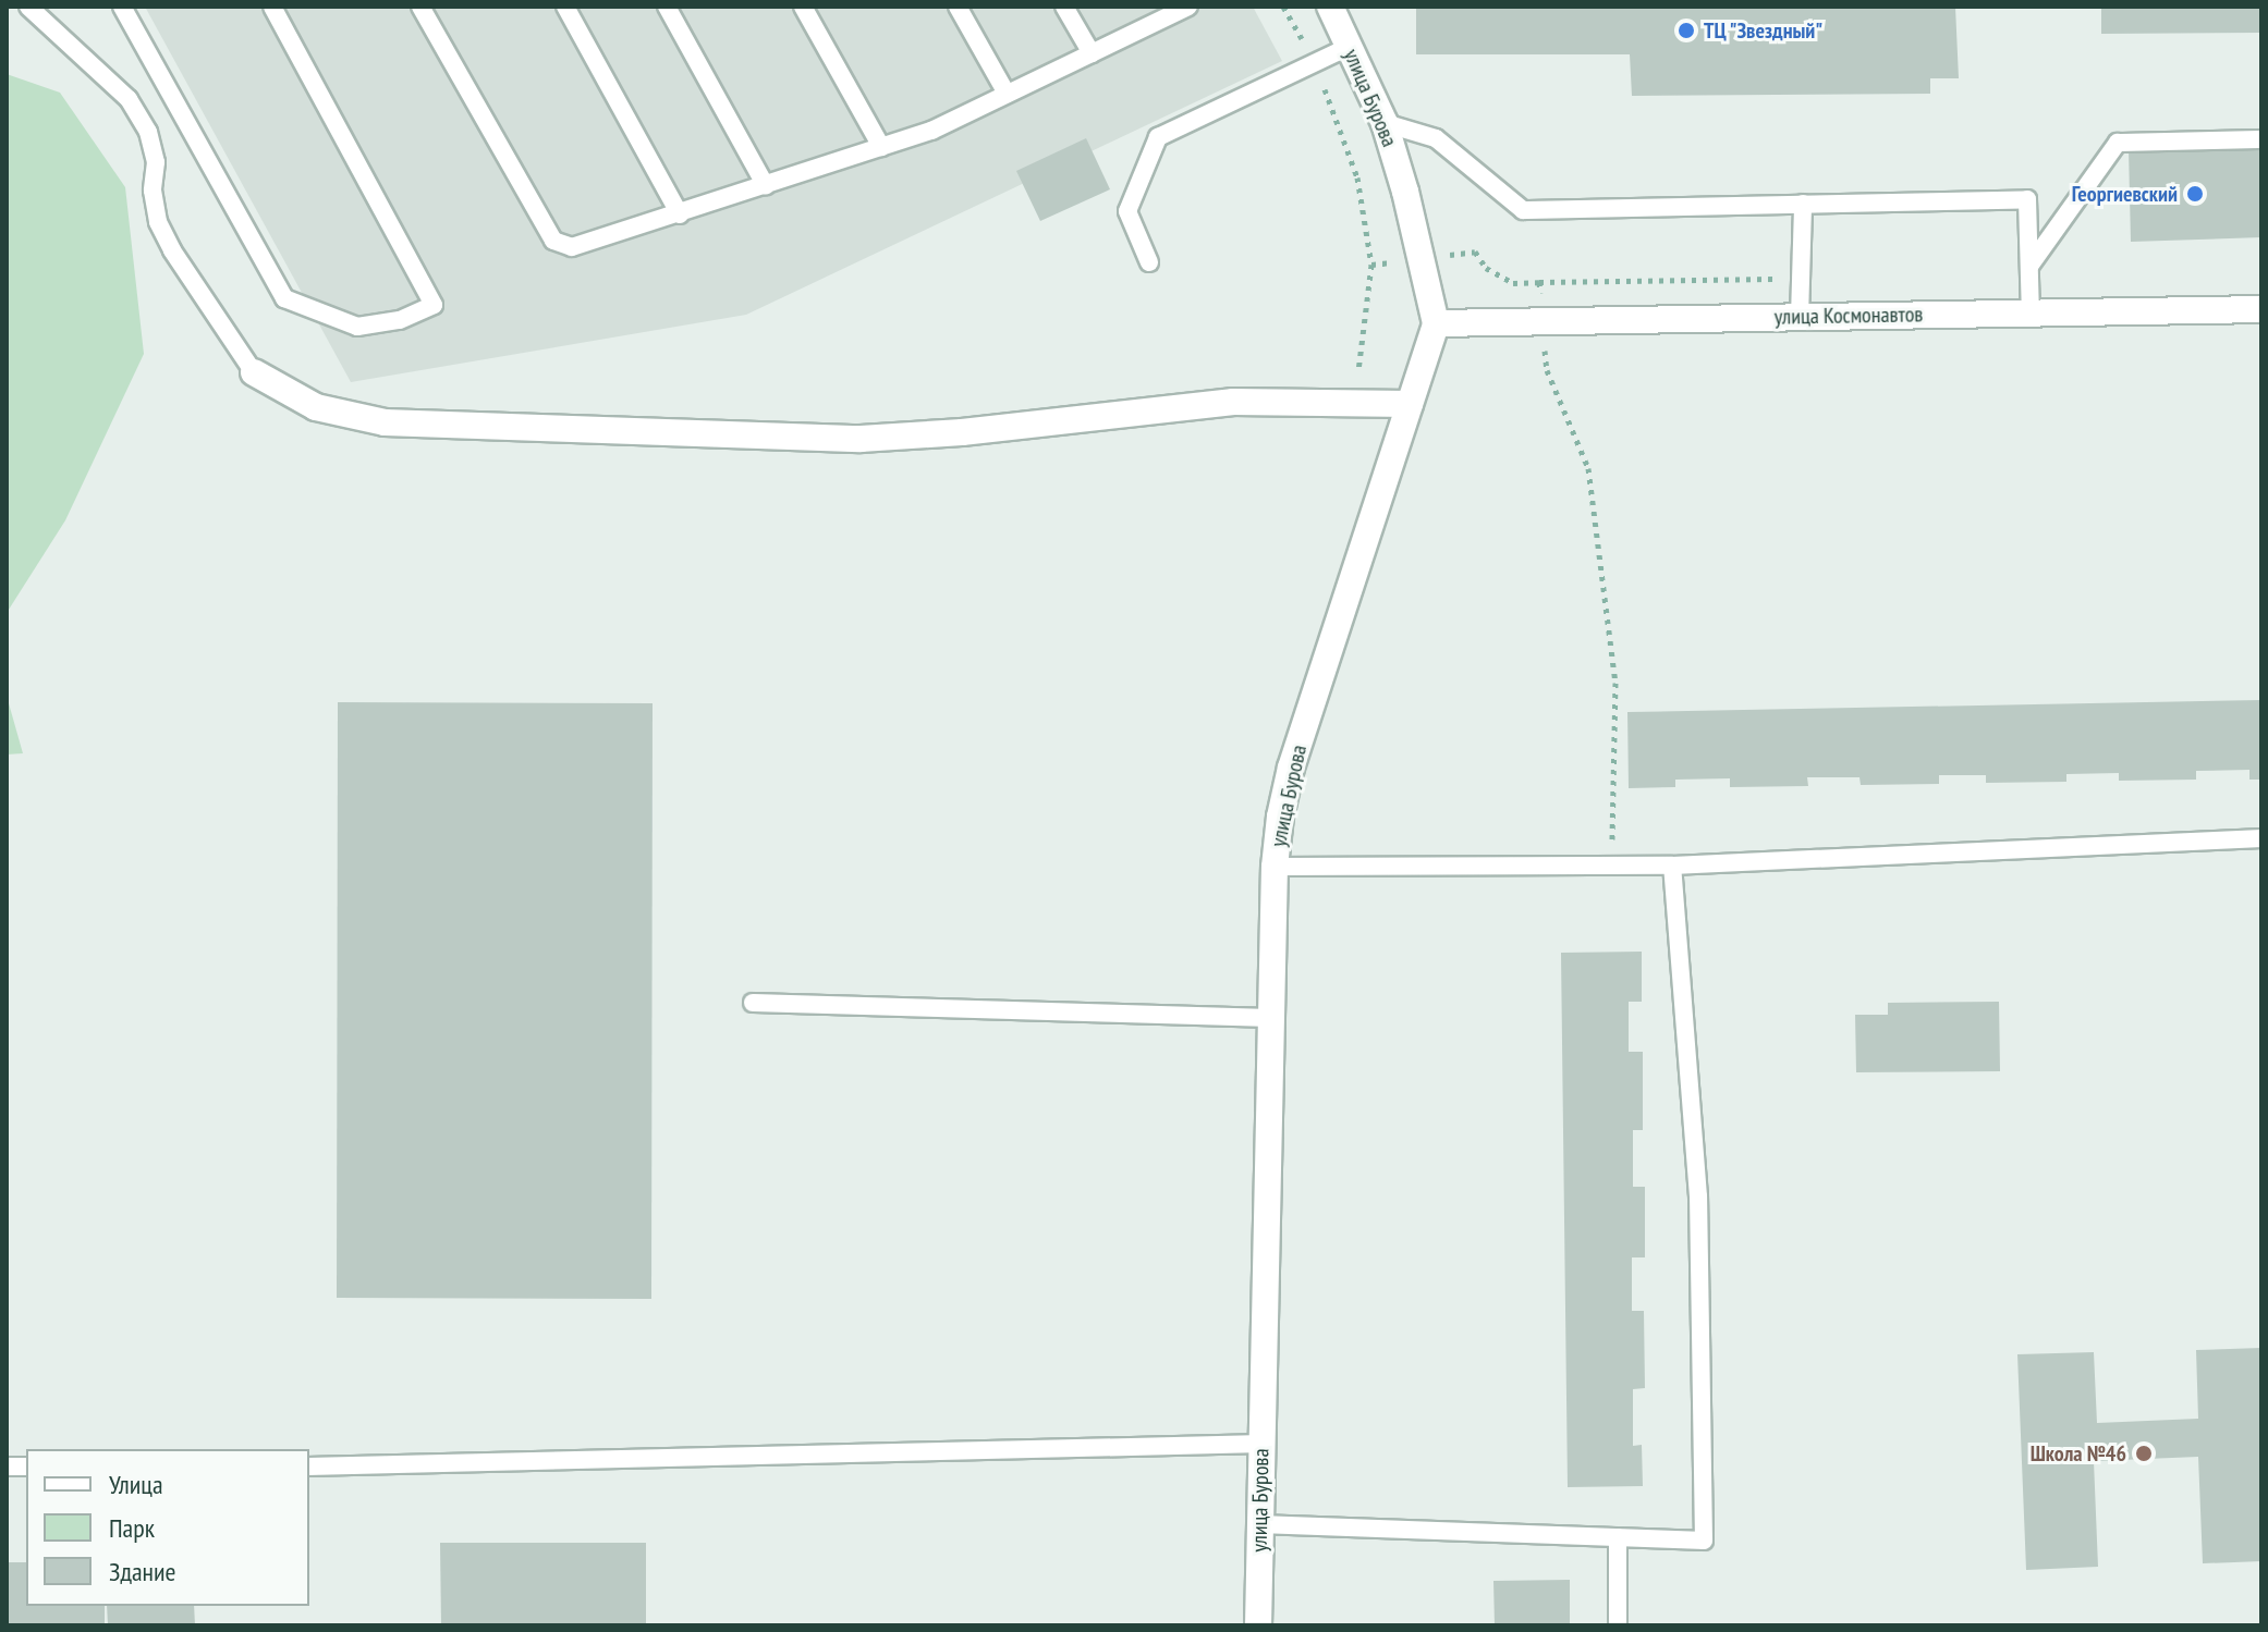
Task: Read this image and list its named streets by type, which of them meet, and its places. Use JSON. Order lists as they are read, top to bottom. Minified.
{"streets":{"main road":["улица Бурова","улица Космонавтов"]},"crossings":[["улица Бурова","улица Космонавтов"]],"places":["ТЦ \"Звездный\"","Георгиевский","Школа №46"],"legend":["Улица","Парк","Здание"]}
